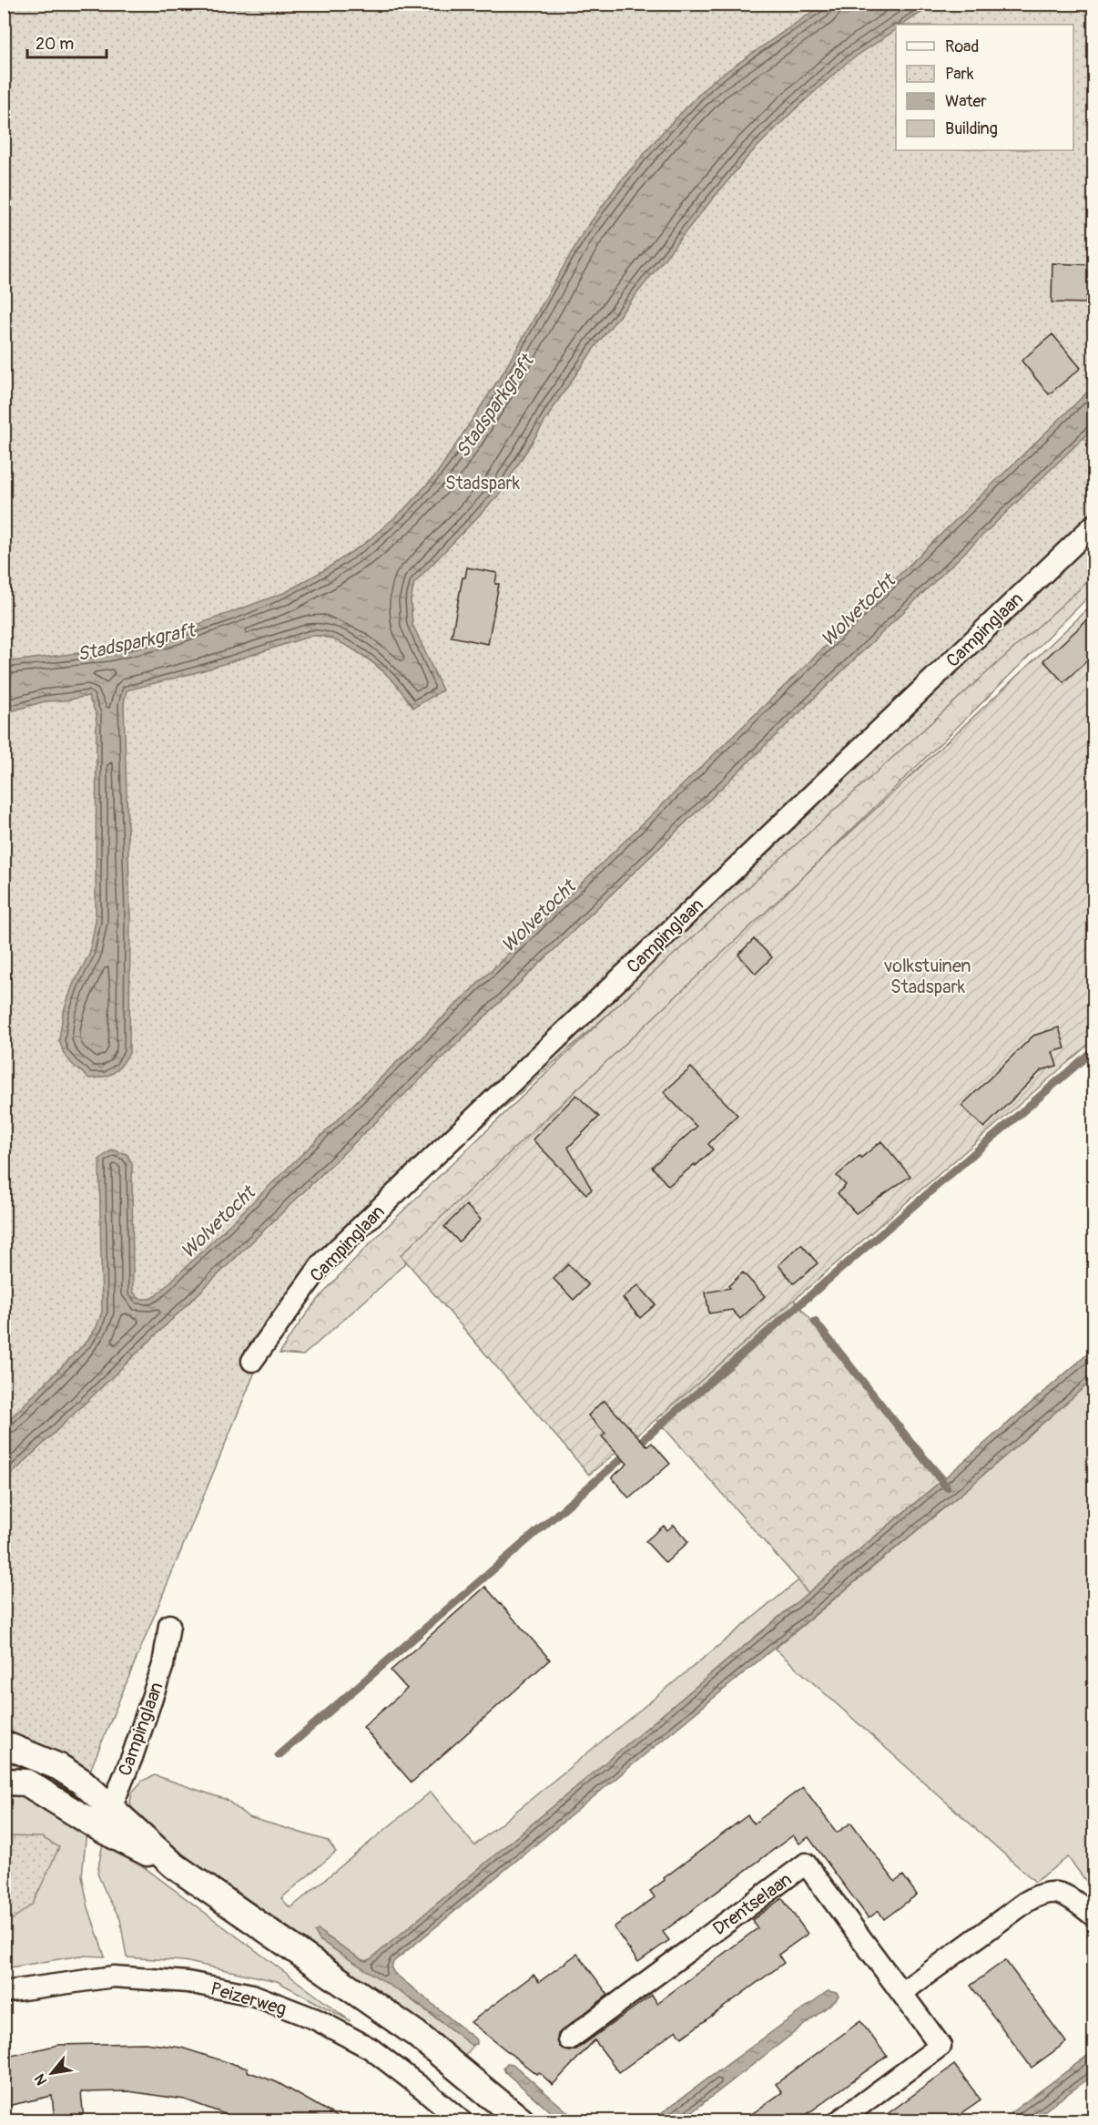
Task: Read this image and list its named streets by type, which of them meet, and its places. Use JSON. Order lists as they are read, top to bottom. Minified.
{"streets":{"street":["Campinglaan","Drentselaan","Peizerweg"]},"water":["Stadsparkgraft","Wolvetocht"],"parks":["Stadspark","volkstuinen Stadspark"],"legend":["Road","Park","Water","Building"],"scale_bar":"20 m","north":"bottom left"}
